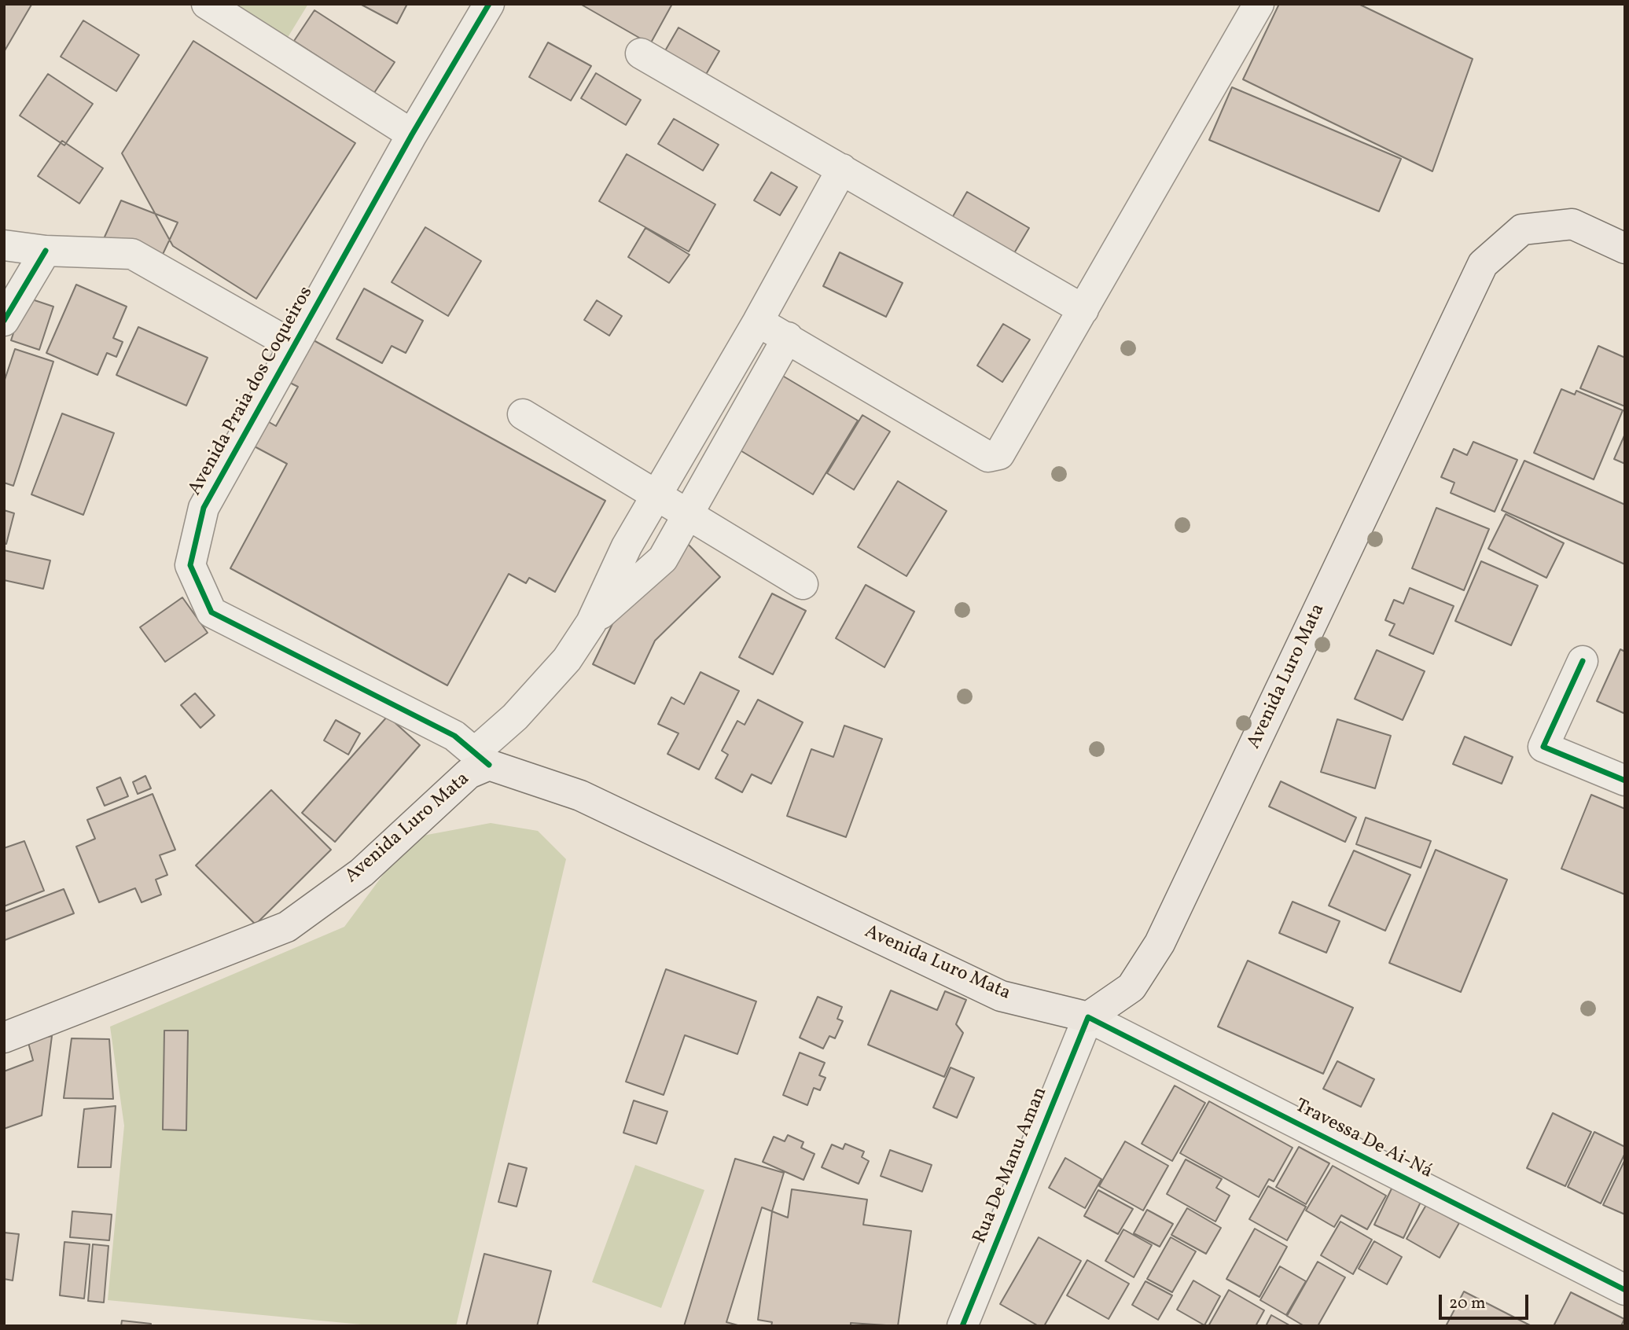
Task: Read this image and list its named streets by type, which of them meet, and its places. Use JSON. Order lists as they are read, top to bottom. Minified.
{"streets":{"main road":["Avenida Luro Mata"],"street":["Avenida Praia dos Coqueiros","Travessa De Ai-Ná","Rua De Manu Aman"]},"crossings":[["Avenida Praia dos Coqueiros","Avenida Luro Mata"],["Avenida Luro Mata","Travessa De Ai-Ná"],["Avenida Luro Mata","Rua De Manu Aman"],["Travessa De Ai-Ná","Rua De Manu Aman"]],"scale_bar":"20 m"}
